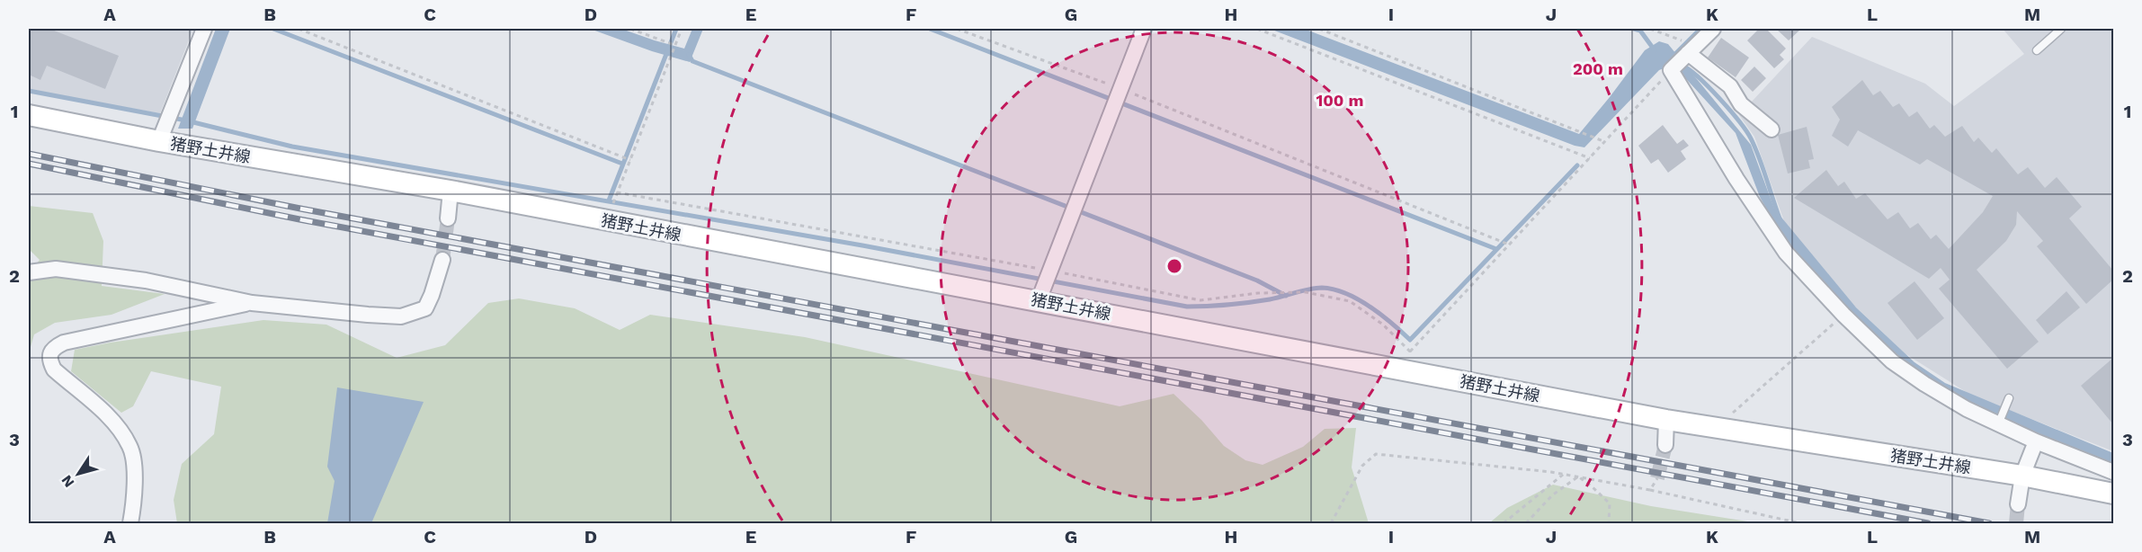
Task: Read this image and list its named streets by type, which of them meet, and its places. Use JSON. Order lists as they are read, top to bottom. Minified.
{"streets":{"main road":["猪野土井線"]},"north":"bottom left","grid":{"columns":["A","B","C","D","E","F","G","H","I","J","K","L","M"],"rows":["1","2","3"]},"rings":["200 m","100 m"]}
